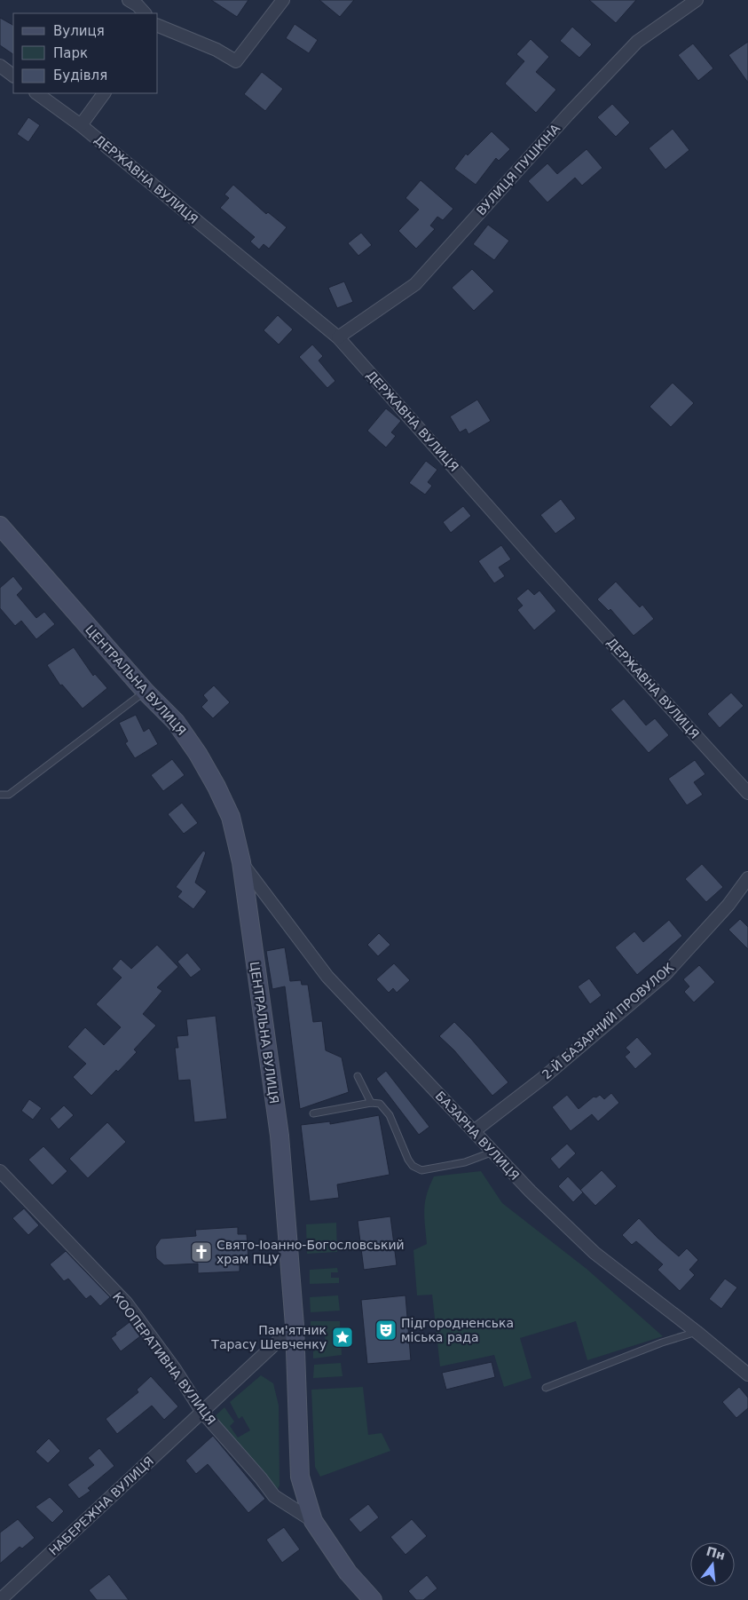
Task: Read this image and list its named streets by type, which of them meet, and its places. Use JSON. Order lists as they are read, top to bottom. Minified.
{"streets":{"main road":["ЦЕНТРАЛЬНА ВУЛИЦЯ"],"street":["ВУЛИЦЯ ПУШКІНА","ДЕРЖАВНА ВУЛИЦЯ","2-Й БАЗАРНИЙ ПРОВУЛОК","БАЗАРНА ВУЛИЦЯ","КООПЕРАТИВНА ВУЛИЦЯ","НАБЕРЕЖНА ВУЛИЦЯ"]},"crossings":[["ВУЛИЦЯ ПУШКІНА","ДЕРЖАВНА ВУЛИЦЯ"],["ЦЕНТРАЛЬНА ВУЛИЦЯ","БАЗАРНА ВУЛИЦЯ"],["ЦЕНТРАЛЬНА ВУЛИЦЯ","КООПЕРАТИВНА ВУЛИЦЯ"],["ЦЕНТРАЛЬНА ВУЛИЦЯ","НАБЕРЕЖНА ВУЛИЦЯ"],["2-Й БАЗАРНИЙ ПРОВУЛОК","БАЗАРНА ВУЛИЦЯ"],["КООПЕРАТИВНА ВУЛИЦЯ","НАБЕРЕЖНА ВУЛИЦЯ"]],"places":{"church":["Свято-Іоанно-Богословський храм ПЦУ"],"theatre":["Підгородненська міська рада"],"place":["Пам'ятник Тарасу Шевченку"]},"legend":["Вулиця","Парк","Будівля"],"north":"top"}
